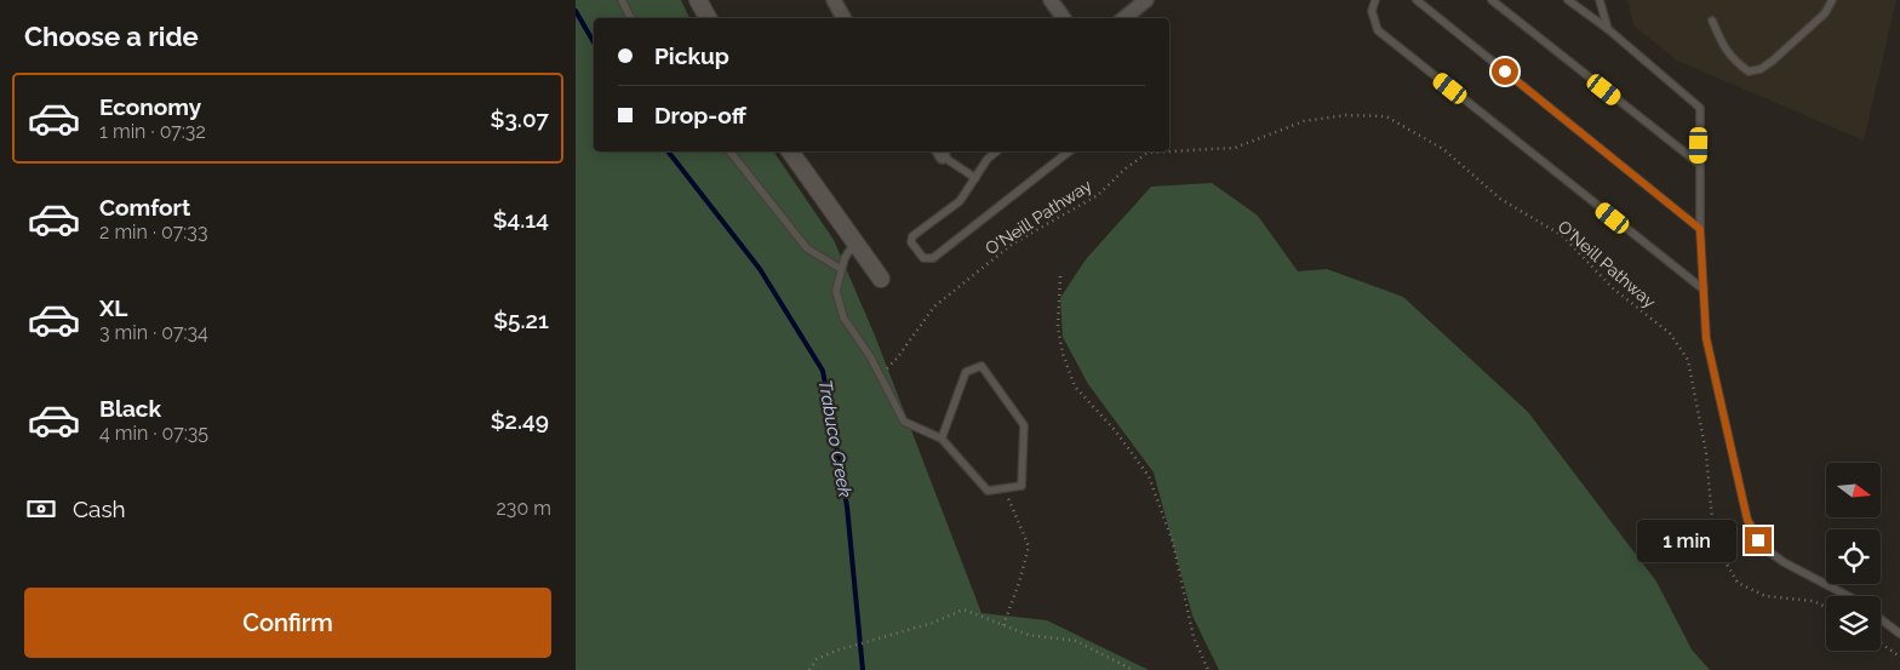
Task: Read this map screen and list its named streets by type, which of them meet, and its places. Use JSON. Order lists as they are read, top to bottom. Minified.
{"streets":{"path":["O'Neill Pathway"]},"water":["Trabuco Creek"],"north":"right","page":{"heading":"Choose a ride","banner":["Pickup","Drop-off"],"list":[{"name":"Economy","note":"1 min · 07:32","value":"$3.07"},{"name":"Comfort","note":"2 min · 07:33","value":"$4.14"},{"name":"XL","note":"3 min · 07:34","value":"$5.21"},{"name":"Black","note":"4 min · 07:35","value":"$2.49"}],"pay":["Cash","230 m"],"bubble":"1 min","buttons":"Confirm"}}
